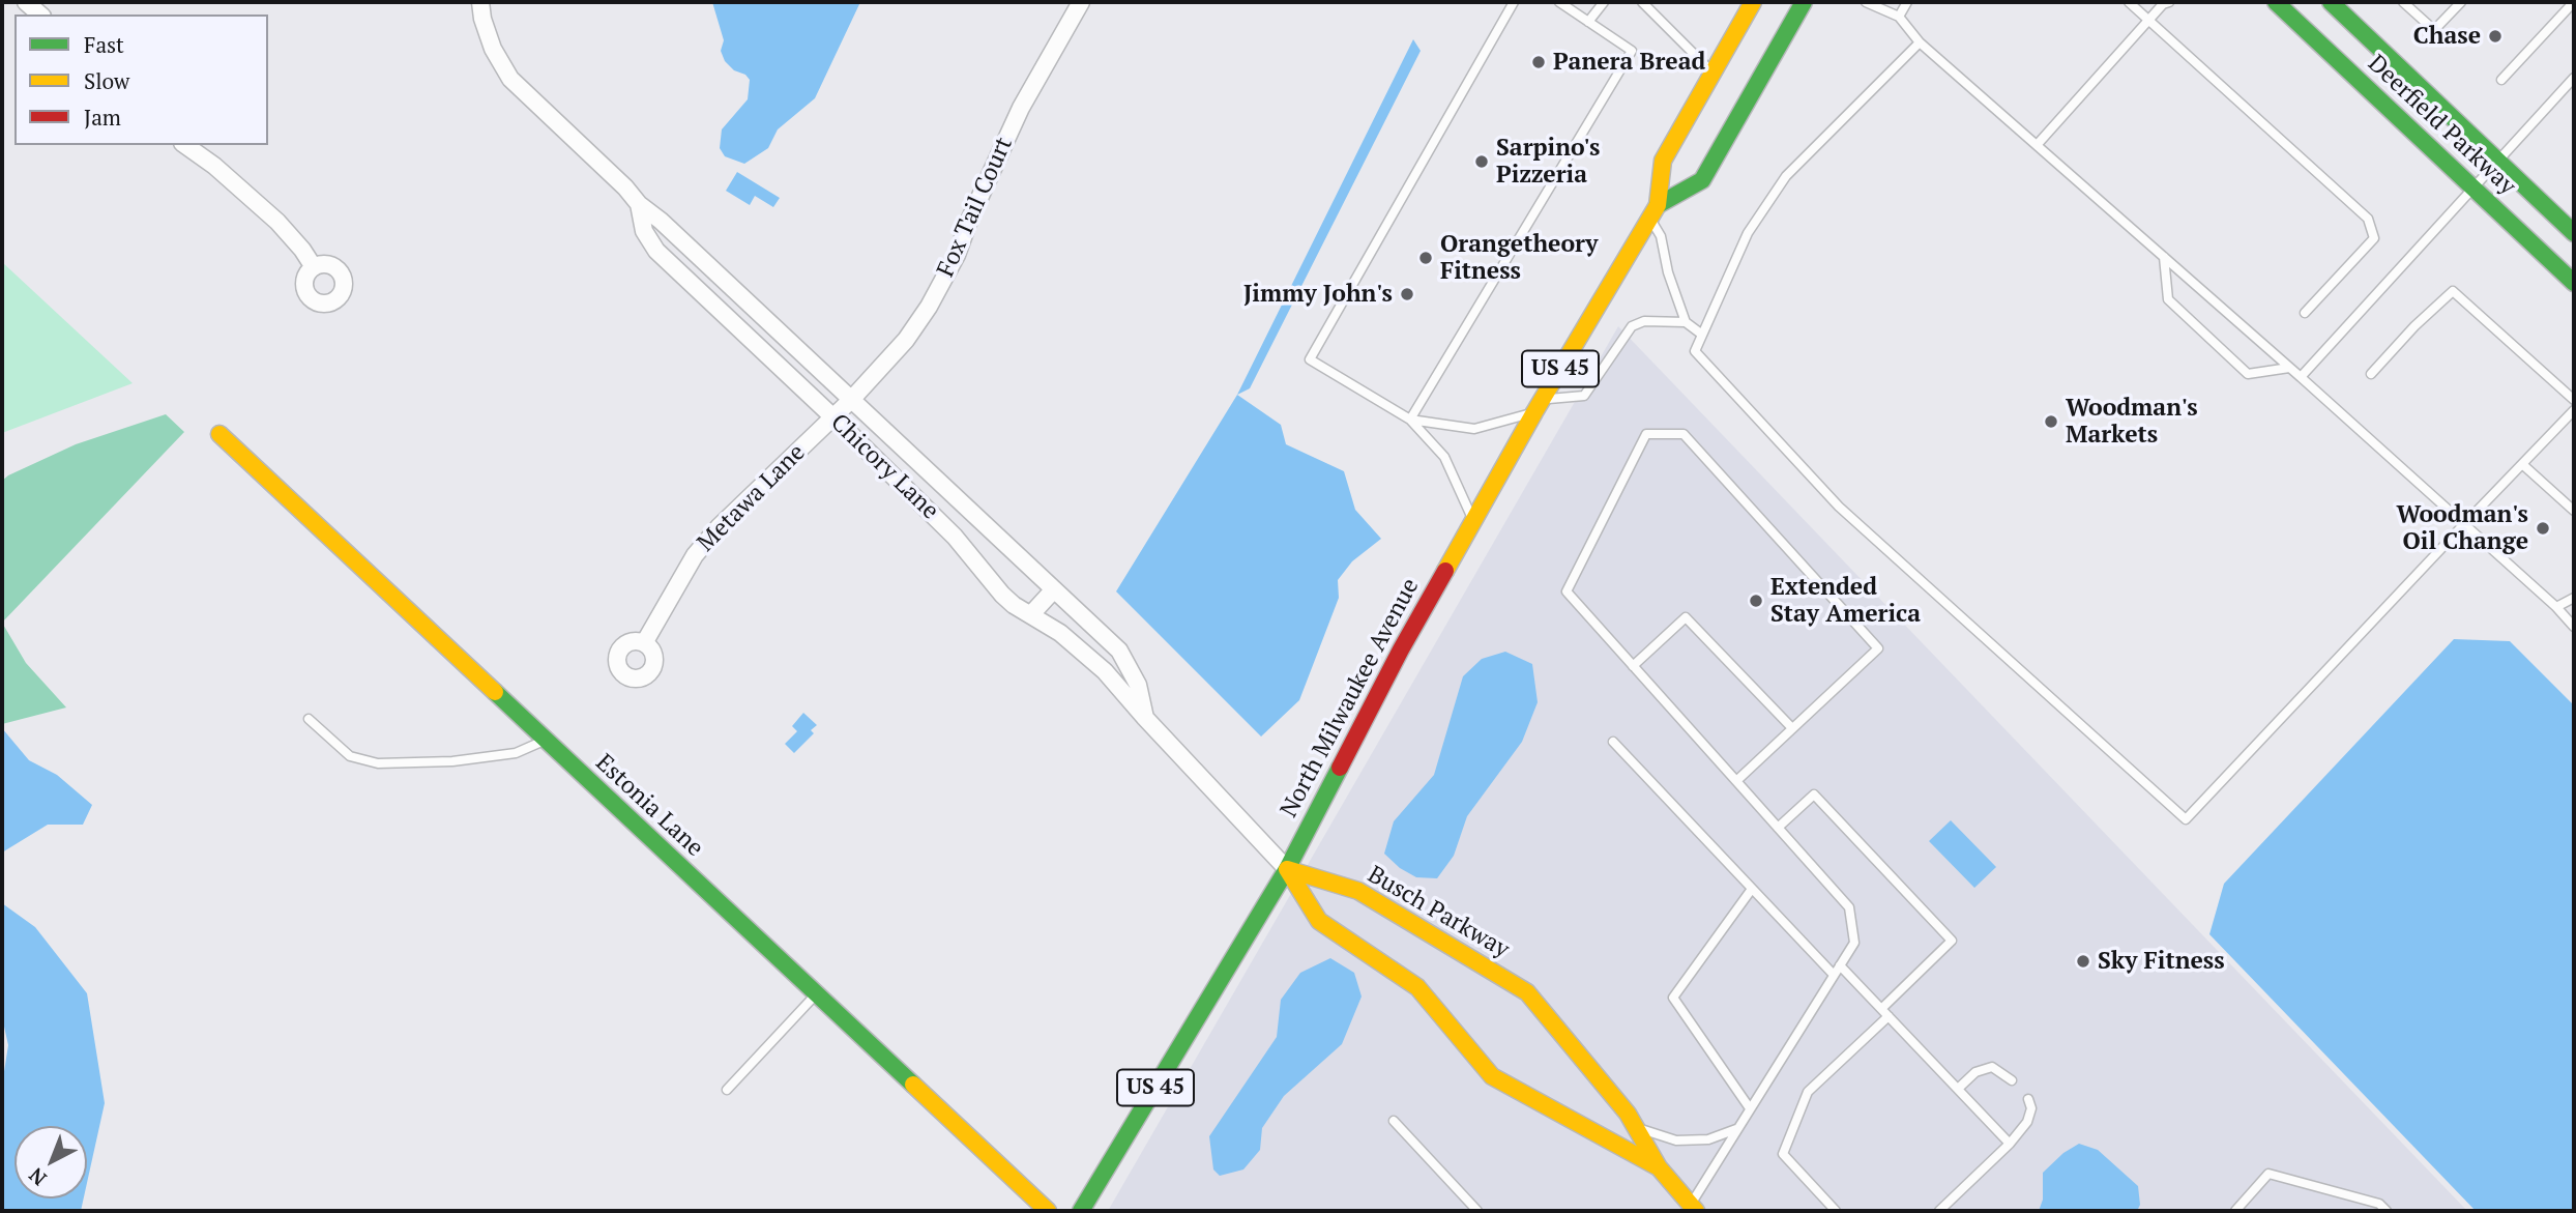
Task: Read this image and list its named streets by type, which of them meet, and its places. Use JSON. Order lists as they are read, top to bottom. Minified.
{"streets":{"main road":["Deerfield Parkway","US 45","North Milwaukee Avenue","Estonia Lane","Busch Parkway"],"street":["Fox Tail Court","Chicory Lane","Metawa Lane"]},"crossings":[["Fox Tail Court","Chicory Lane"],["Fox Tail Court","Metawa Lane"],["Chicory Lane","Metawa Lane"],["Chicory Lane","North Milwaukee Avenue"],["Chicory Lane","Busch Parkway"],["North Milwaukee Avenue","Busch Parkway"]],"places":["Chase","Panera Bread","Sarpino's Pizzeria","Orangetheory Fitness","Jimmy John's","Woodman's Markets","Woodman's Oil Change","Extended Stay America","Sky Fitness"],"legend":["Fast","Slow","Jam"],"north":"bottom left"}
